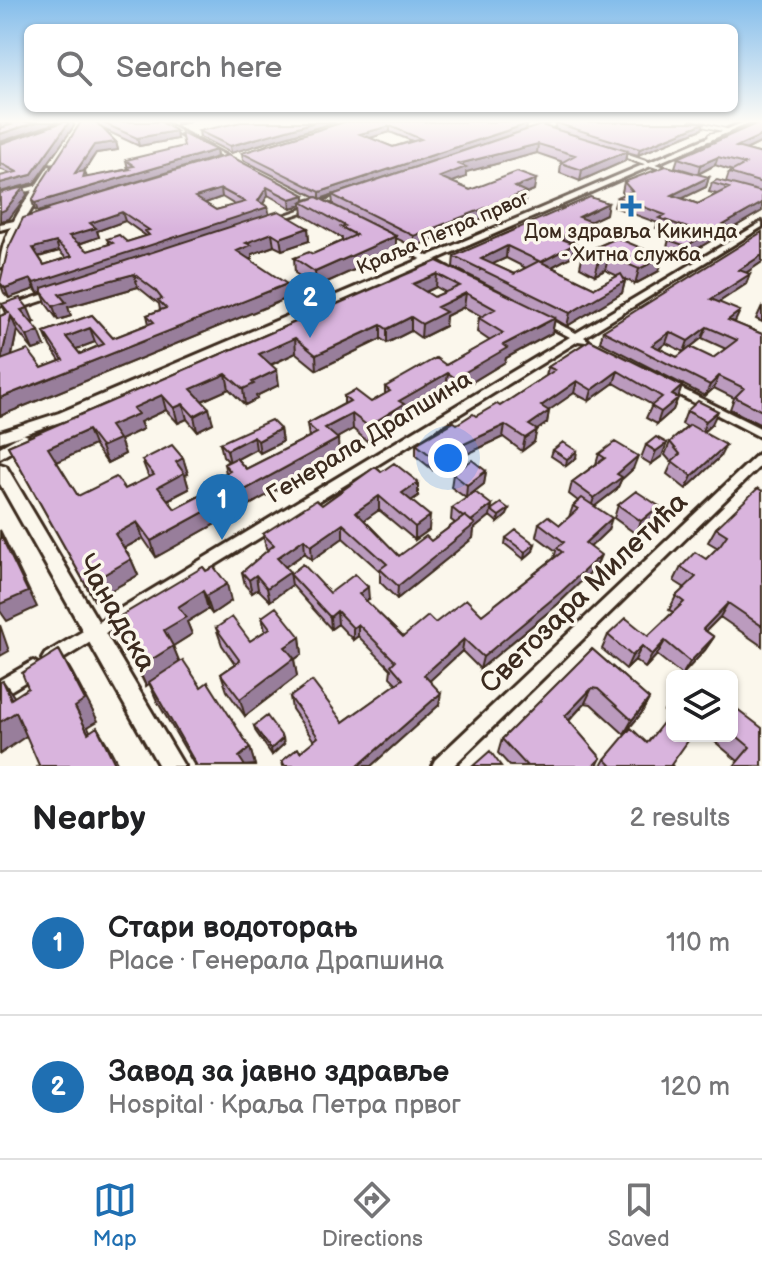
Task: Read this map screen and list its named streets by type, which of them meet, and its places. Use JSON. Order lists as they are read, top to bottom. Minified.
{"streets":{"main road":["Чанадска"],"street":["Краља Петра првог","Генерала Драпшина","Светозара Милетића"]},"crossings":[["Генерала Драпшина","Чанадска"]],"places":{"health":["Дом здравља Кикинда - Хитна служба"]},"page":{"search":"Search here","pins":["2","1"],"heading":["Nearby","2 results"],"list":[{"mark":"1","name":"Стари водоторањ","note":"Place · Генерала Драпшина","value":"110 m"},{"mark":"2","name":"Завод за јавно здравље","note":"Hospital · Краља Петра првог","value":"120 m"}],"nav":["Map","Directions","Saved"]}}
